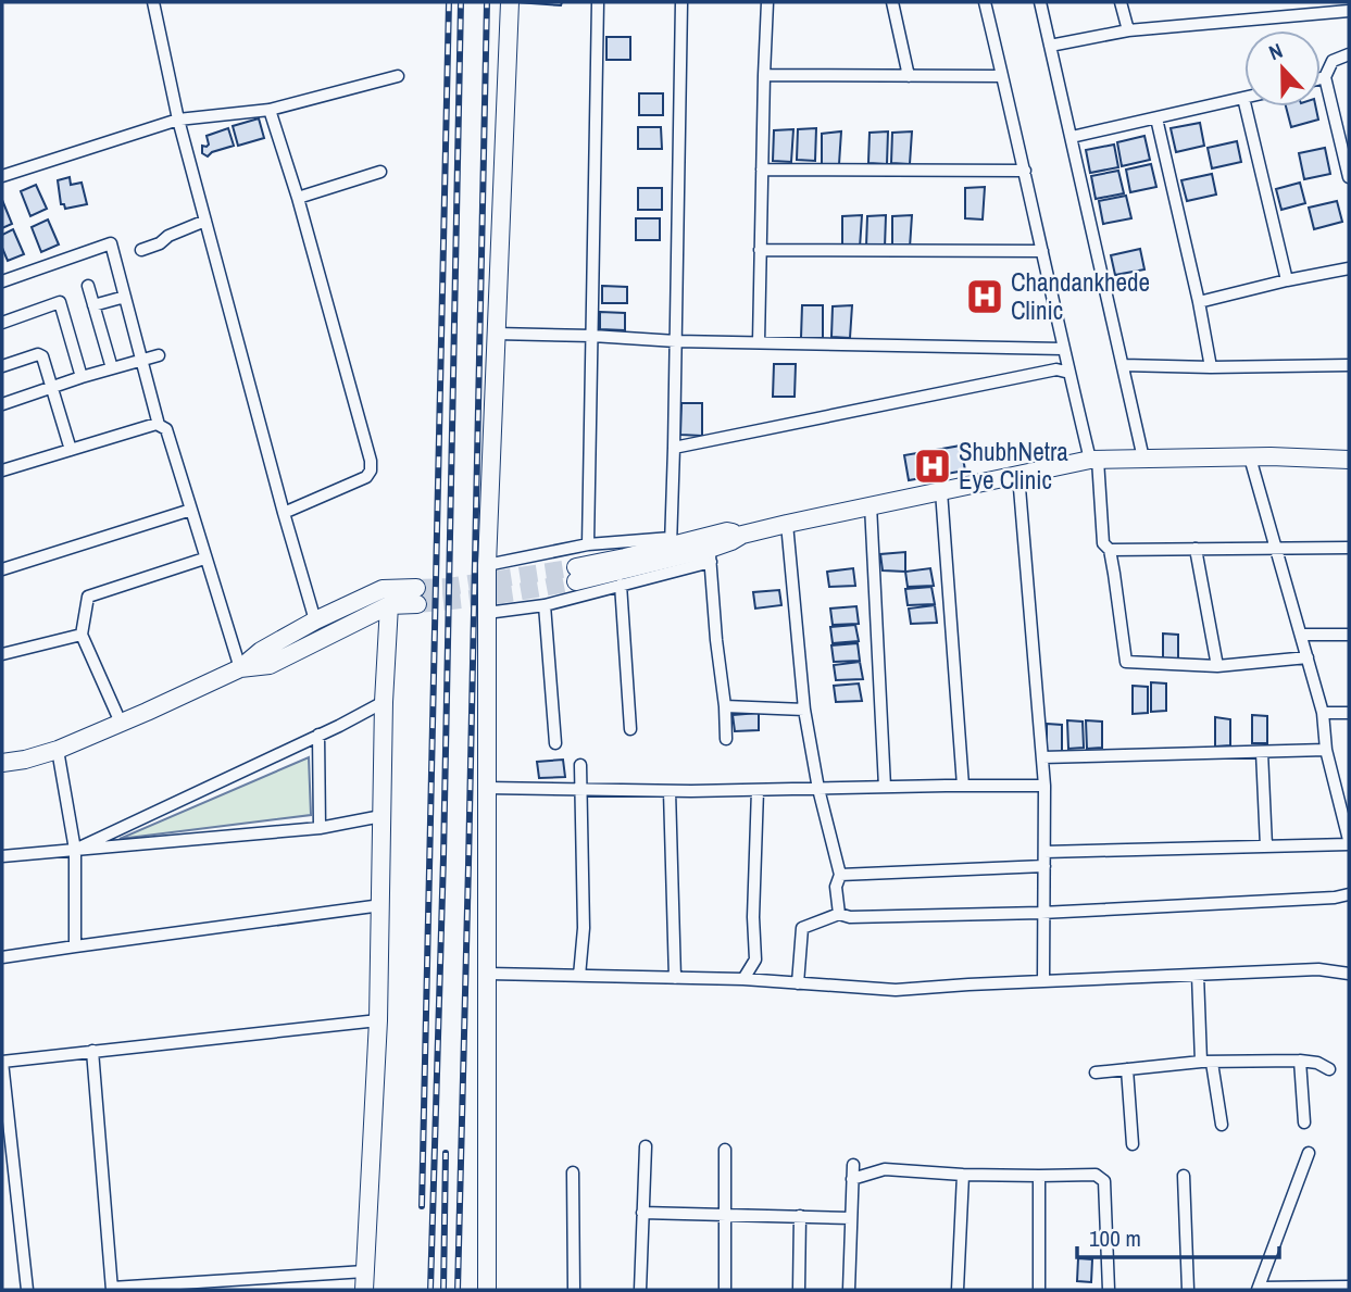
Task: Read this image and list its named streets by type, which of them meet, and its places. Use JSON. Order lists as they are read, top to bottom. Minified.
{"places":{"hospital":["Chandankhede Clinic","ShubhNetra Eye Clinic"]},"scale_bar":"100 m","north":"top"}
